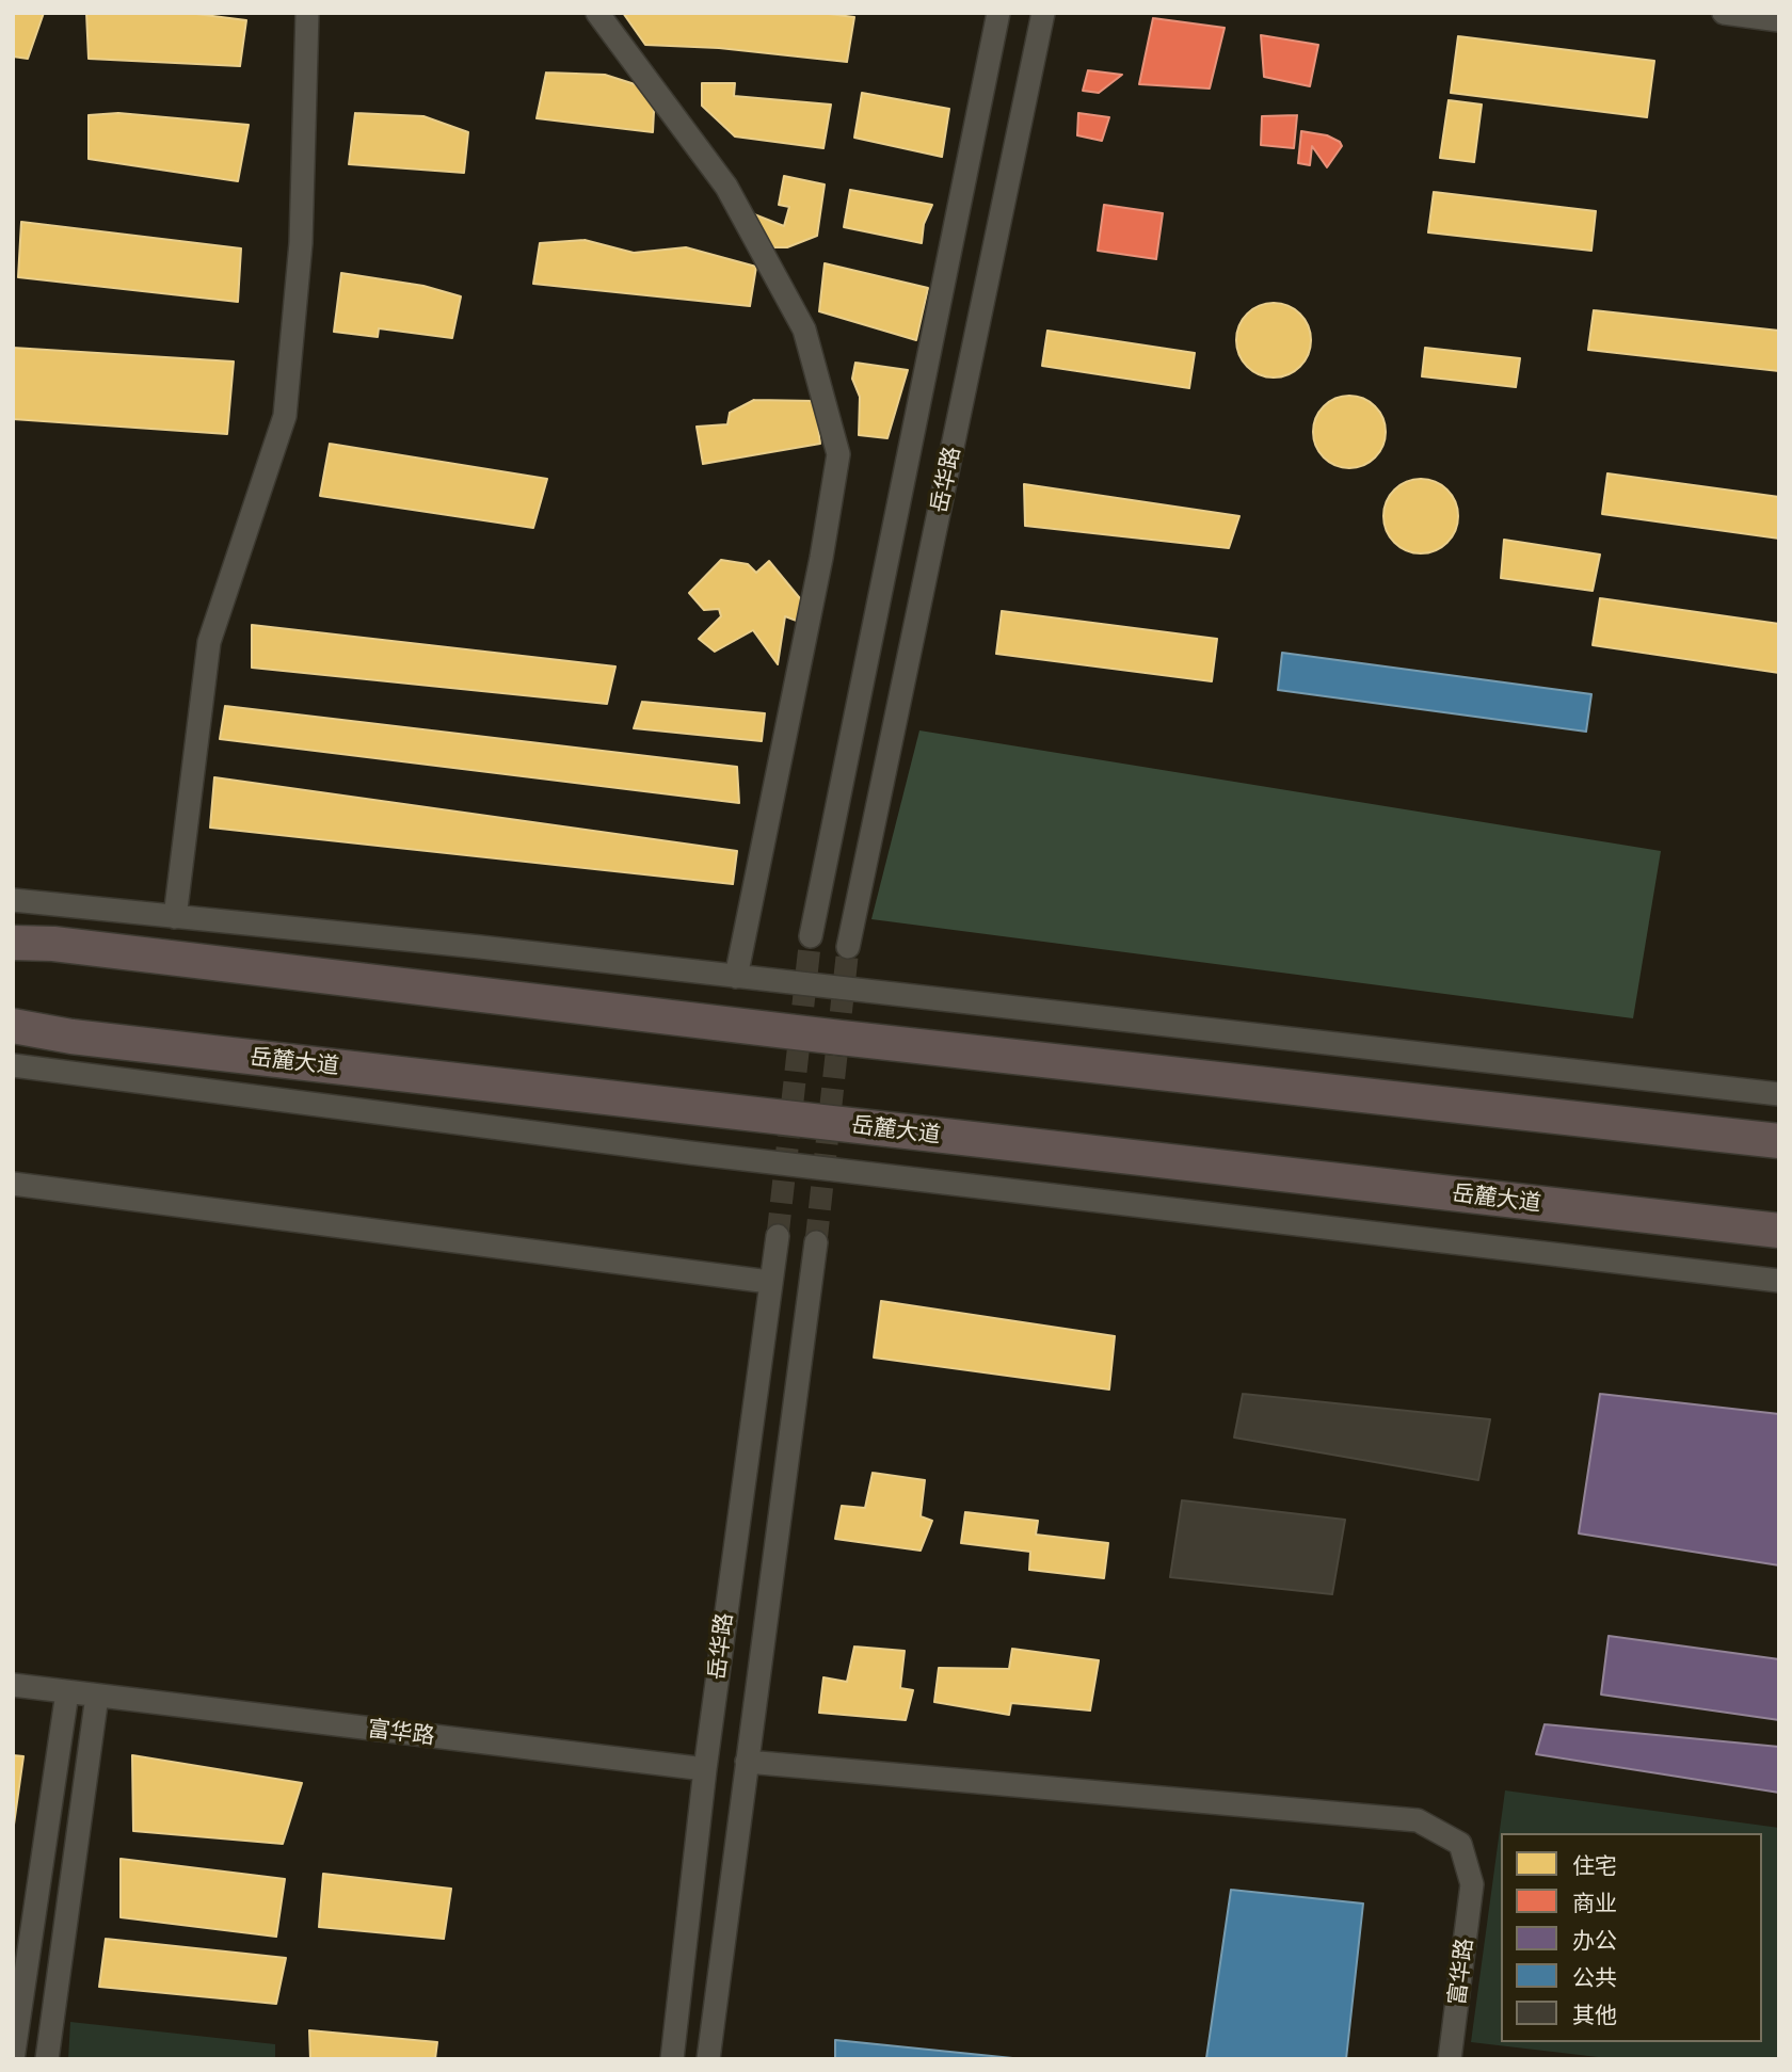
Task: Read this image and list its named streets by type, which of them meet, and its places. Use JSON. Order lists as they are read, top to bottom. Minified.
{"streets":{"highway":["岳麓大道"],"street":["岳华路","富华路"]},"crossings":[["岳华路","富华路"]],"legend":["住宅","商业","办公","公共","其他"]}
